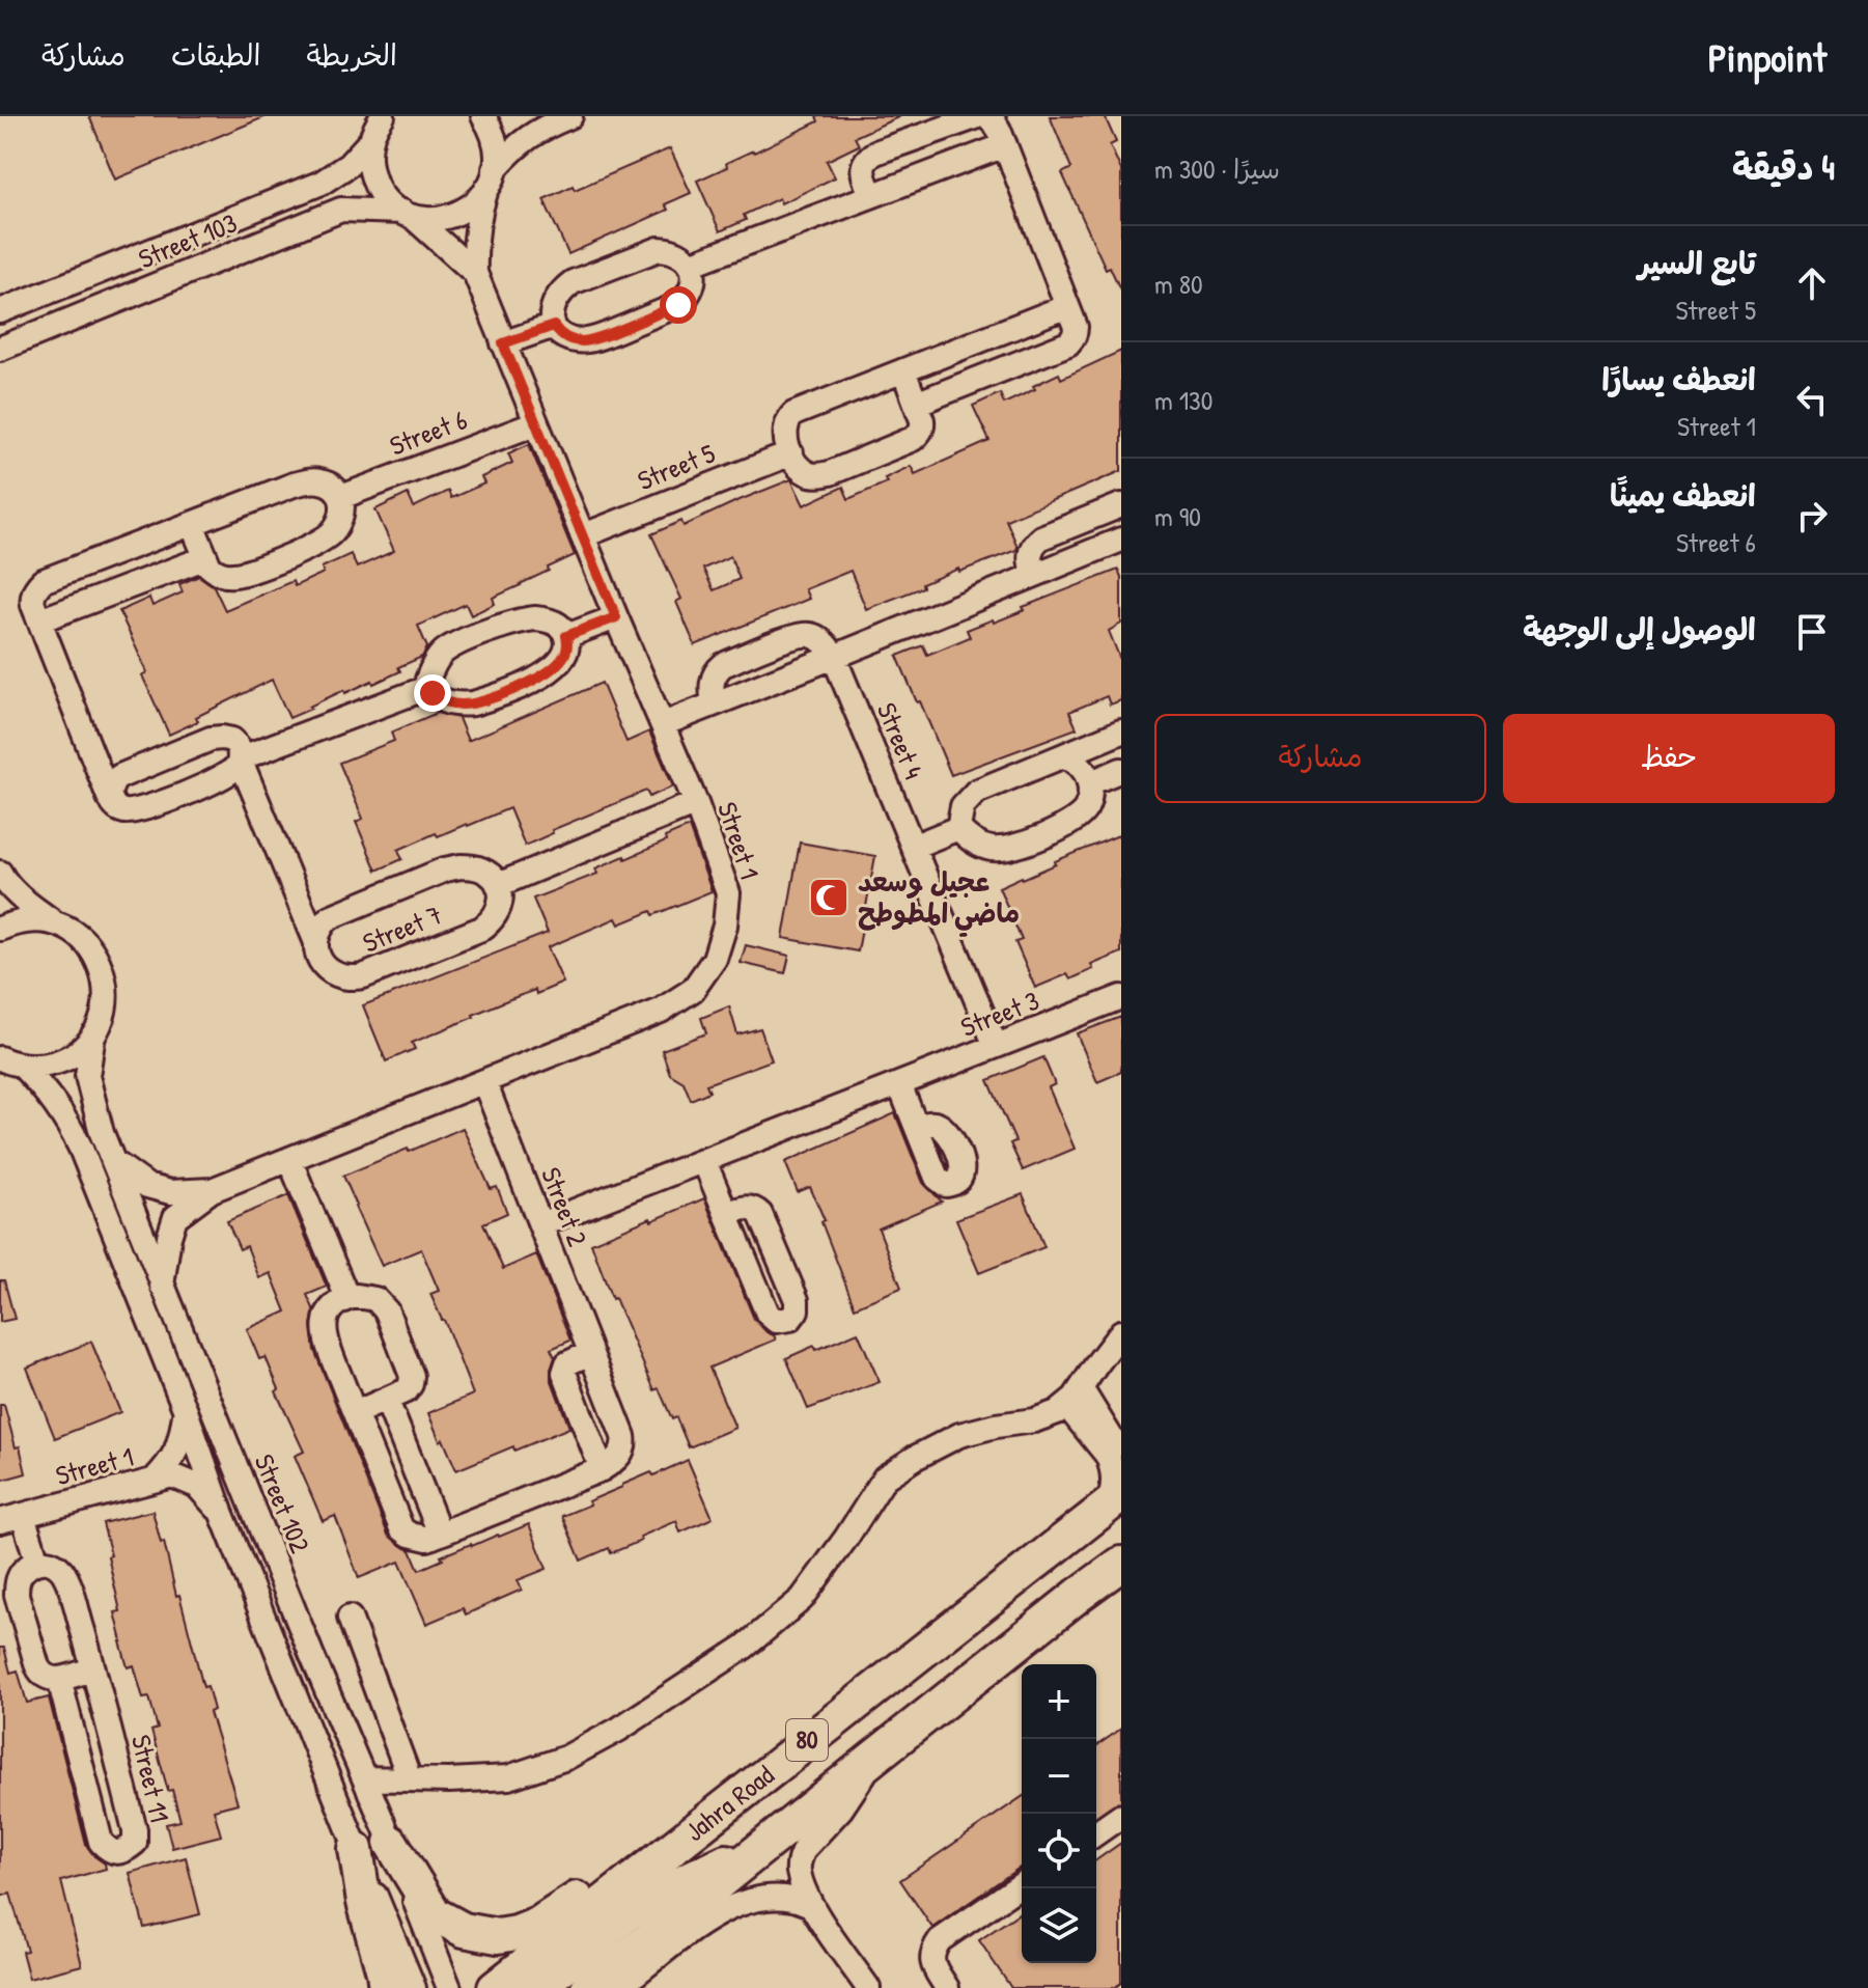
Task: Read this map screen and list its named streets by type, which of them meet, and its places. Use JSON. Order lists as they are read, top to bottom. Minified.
{"streets":{"highway":["80","Jahra Road"],"street":["Street 103","Street 6","Street 5","Street 4","Street 1","Street 7","Street 3","Street 2","Street 102","Street 11"]},"crossings":[["Street 103","Street 1"],["Street 6","Street 1"],["Street 5","Street 1"],["Street 4","Street 3"],["Street 1","Street 2"],["Street 1","Street 102"],["Street 3","Street 2"]],"places":{"mosque":["عجيل وسعد ماضي المطوطح"]},"page":{"header":"Pinpoint","nav":["الخريطة","الطبقات","مشاركة"],"heading":["4 دقيقة","سيرًا · 300 m"],"list":[["تابع السير","Street 5","80 m"],["انعطف يسارًا","Street 1","130 m"],["انعطف يمينًا","Street 6","90 m"],"الوصول إلى الوجهة"],"buttons":["حفظ","مشاركة"],"map_buttons":["+","−"]}}
